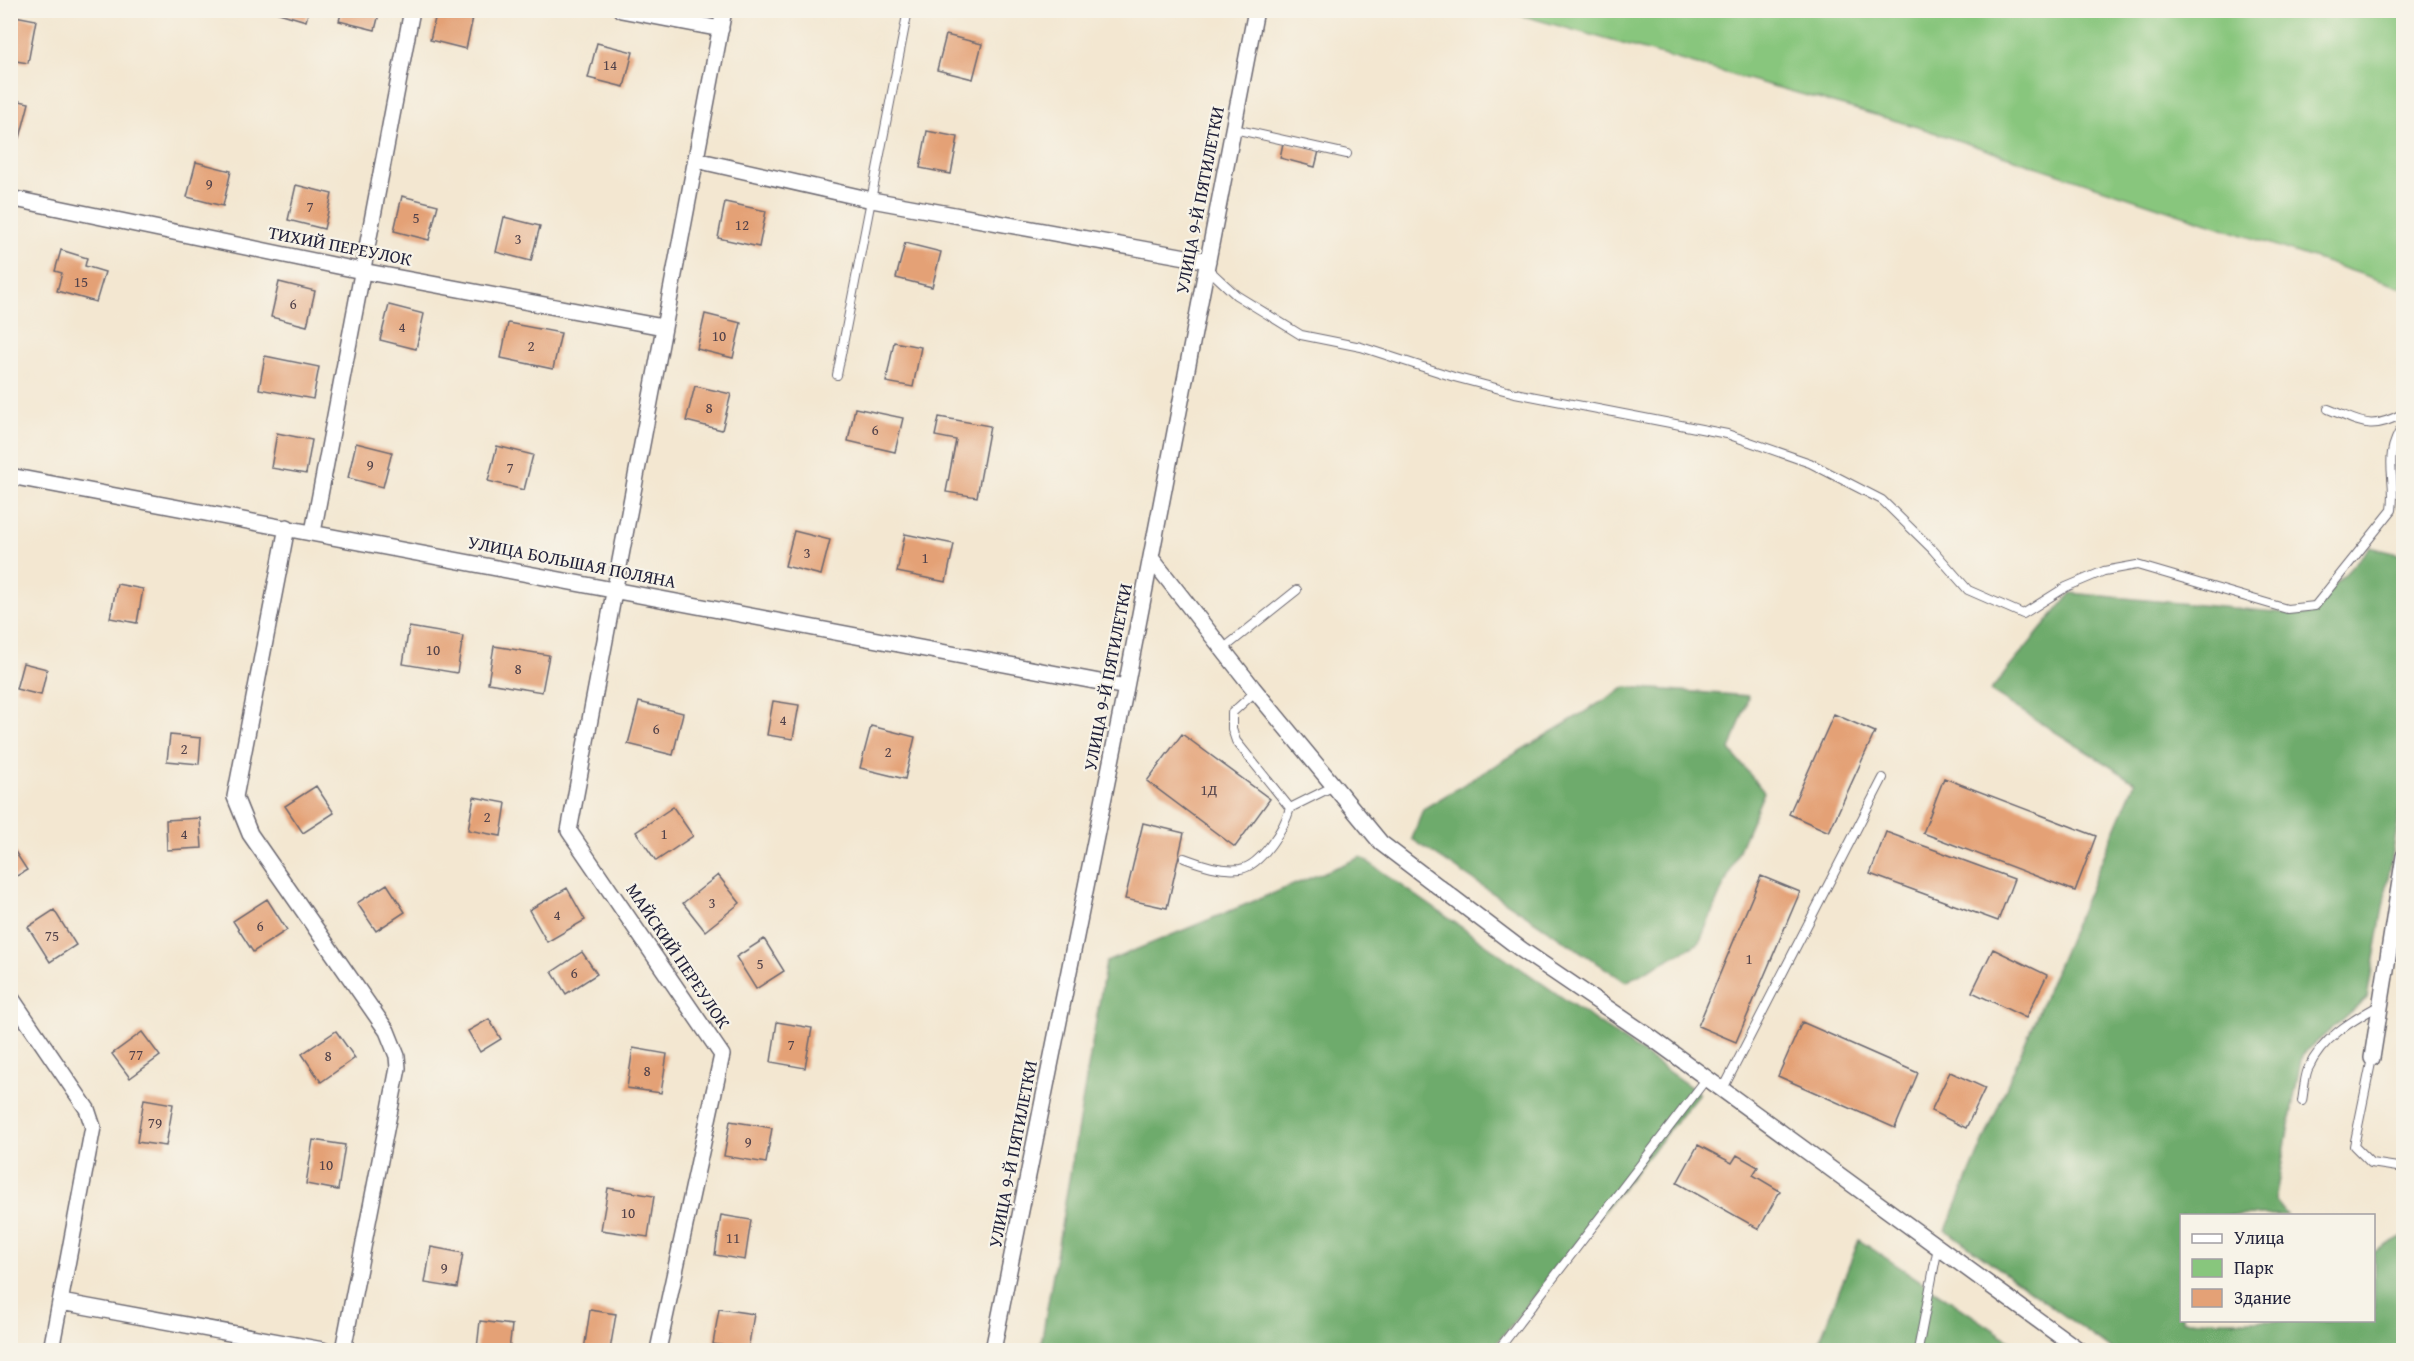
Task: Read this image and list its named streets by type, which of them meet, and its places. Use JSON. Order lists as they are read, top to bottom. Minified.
{"streets":{"street":["УЛИЦА 9-Й ПЯТИЛЕТКИ","ТИХИЙ ПЕРЕУЛОК","УЛИЦА БОЛЬШАЯ ПОЛЯНА","МАЙСКИЙ ПЕРЕУЛОК"]},"crossings":[["УЛИЦА 9-Й ПЯТИЛЕТКИ","УЛИЦА БОЛЬШАЯ ПОЛЯНА"],["ТИХИЙ ПЕРЕУЛОК","МАЙСКИЙ ПЕРЕУЛОК"],["УЛИЦА БОЛЬШАЯ ПОЛЯНА","МАЙСКИЙ ПЕРЕУЛОК"]],"house_numbers":["14","9","7","5","12","3","15","6","4","10","2","8","6","9","7","3","1","10","8","4","6","2","2","1Д","2","4","1","3","4","6","75","1","5","6","7","77","8","8","79","9","10","10","11","9"],"legend":["Улица","Парк","Здание"]}
